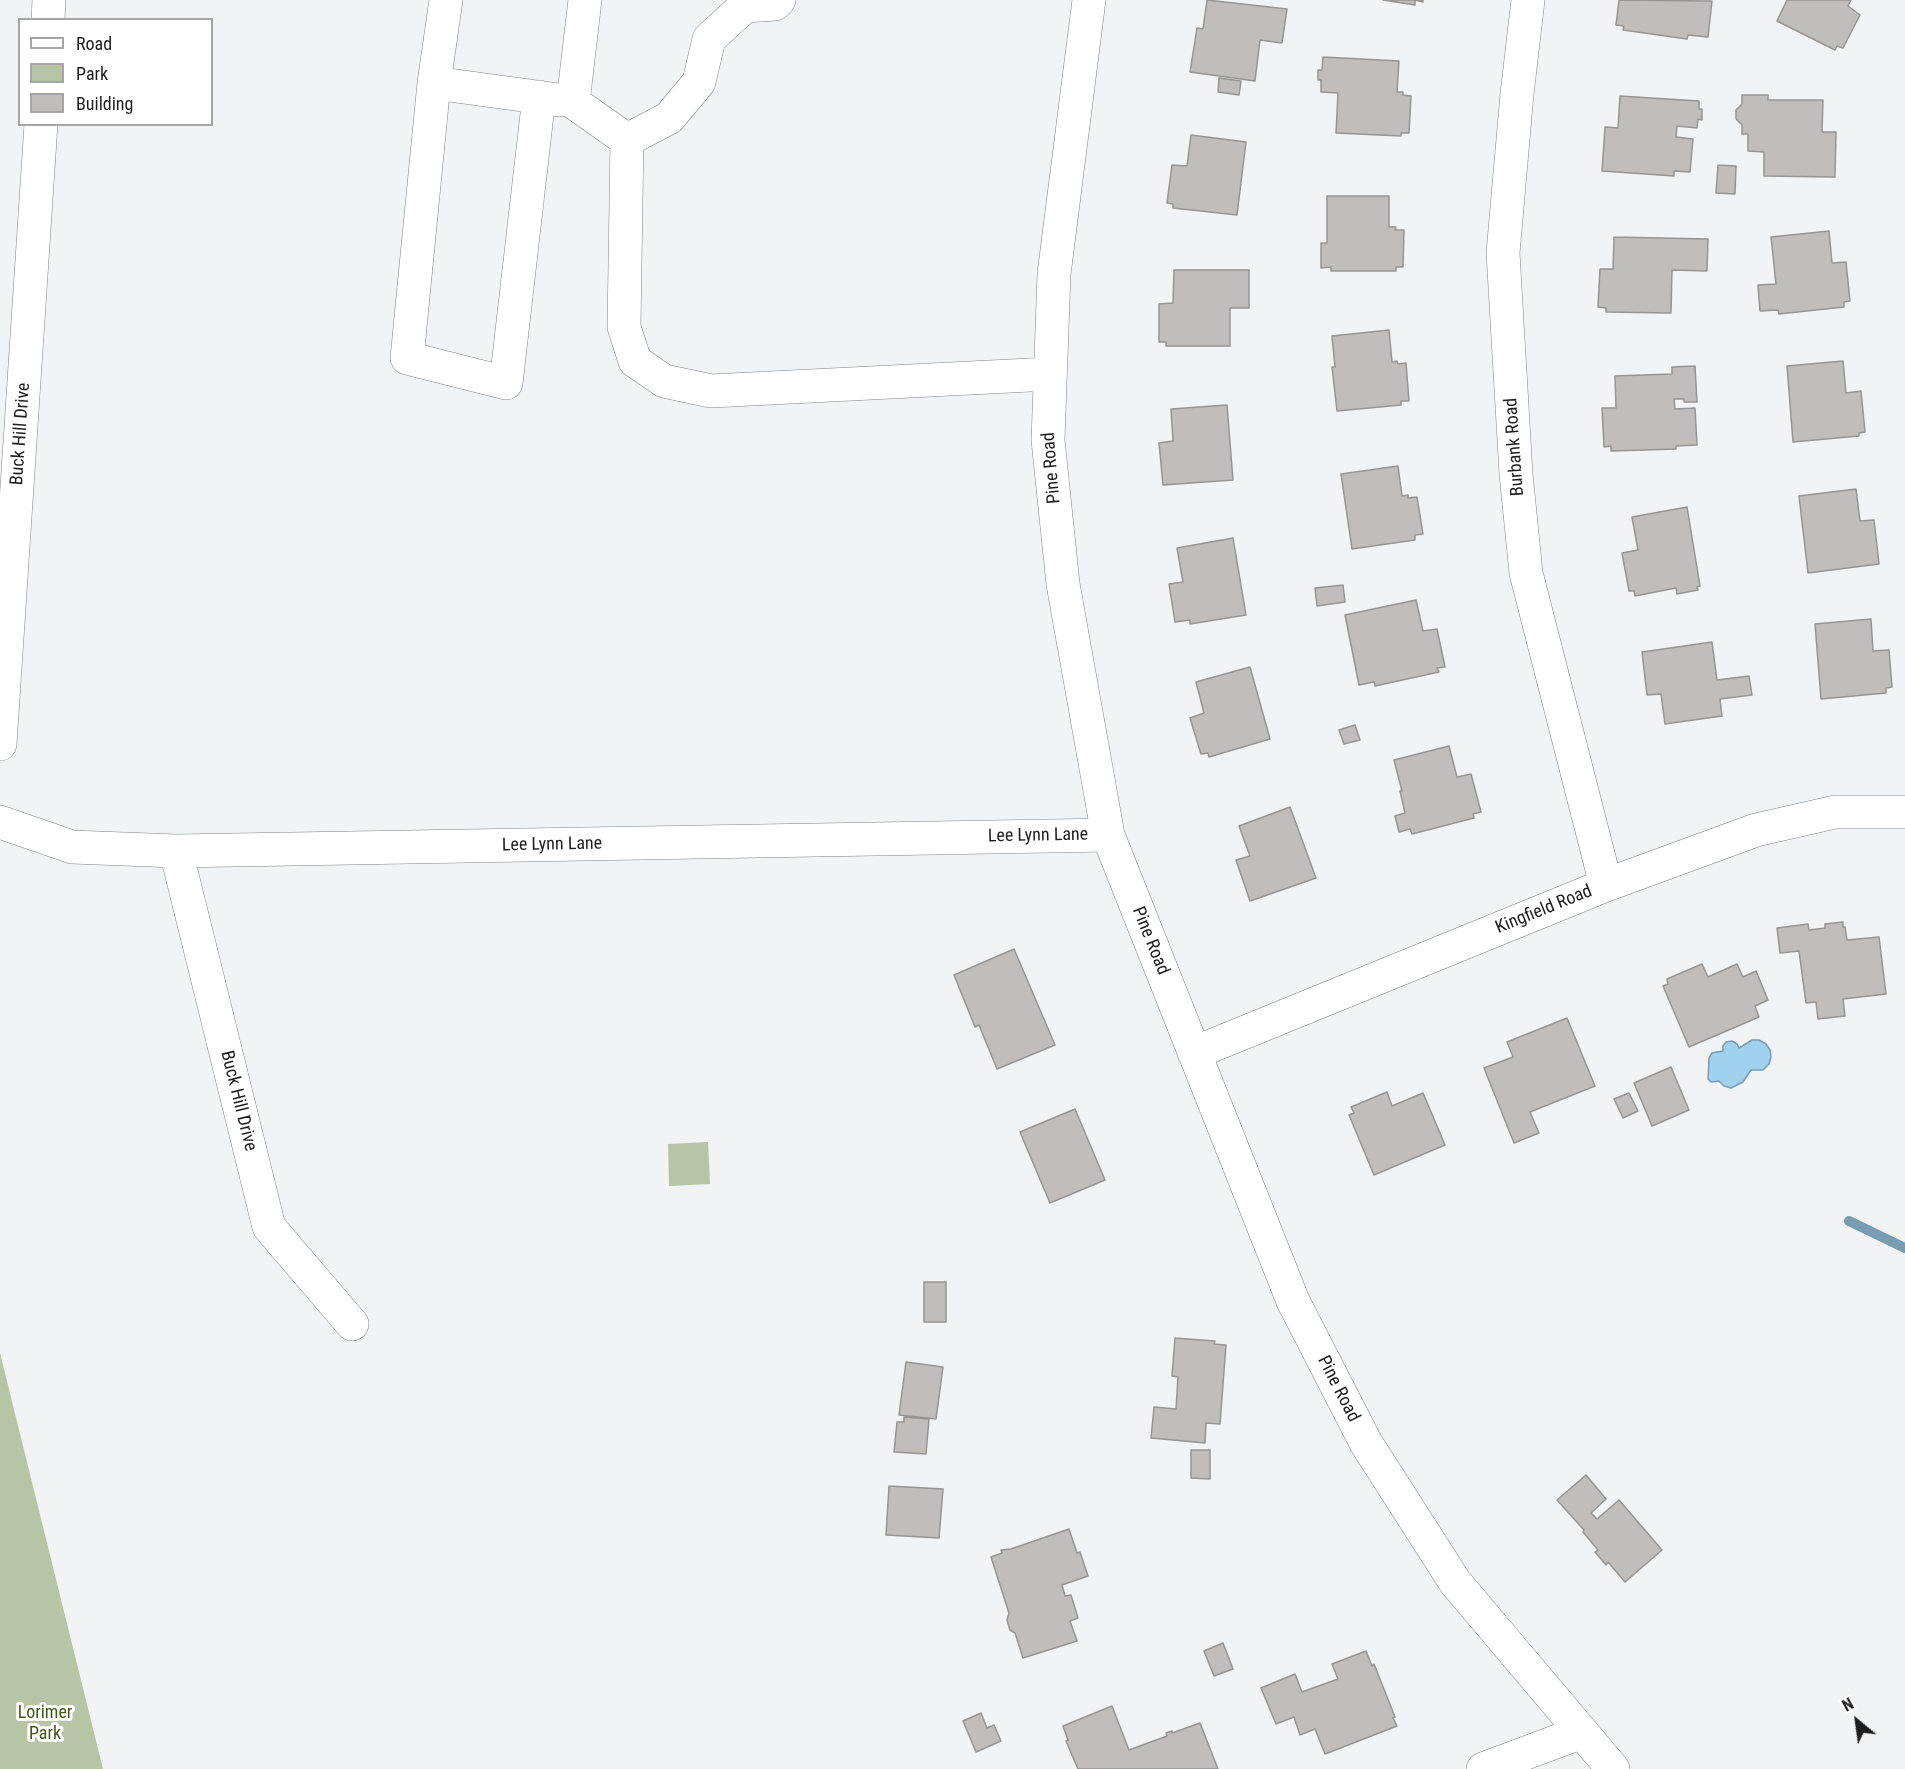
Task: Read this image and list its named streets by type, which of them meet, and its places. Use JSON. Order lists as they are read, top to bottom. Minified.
{"streets":{"street":["Buck Hill Drive","Burbank Road","Pine Road","Lee Lynn Lane","Kingfield Road"]},"crossings":[["Buck Hill Drive","Lee Lynn Lane"],["Burbank Road","Kingfield Road"],["Pine Road","Lee Lynn Lane"],["Pine Road","Kingfield Road"]],"parks":["Lorimer Park"],"legend":["Road","Park","Building"],"north":"top left"}
